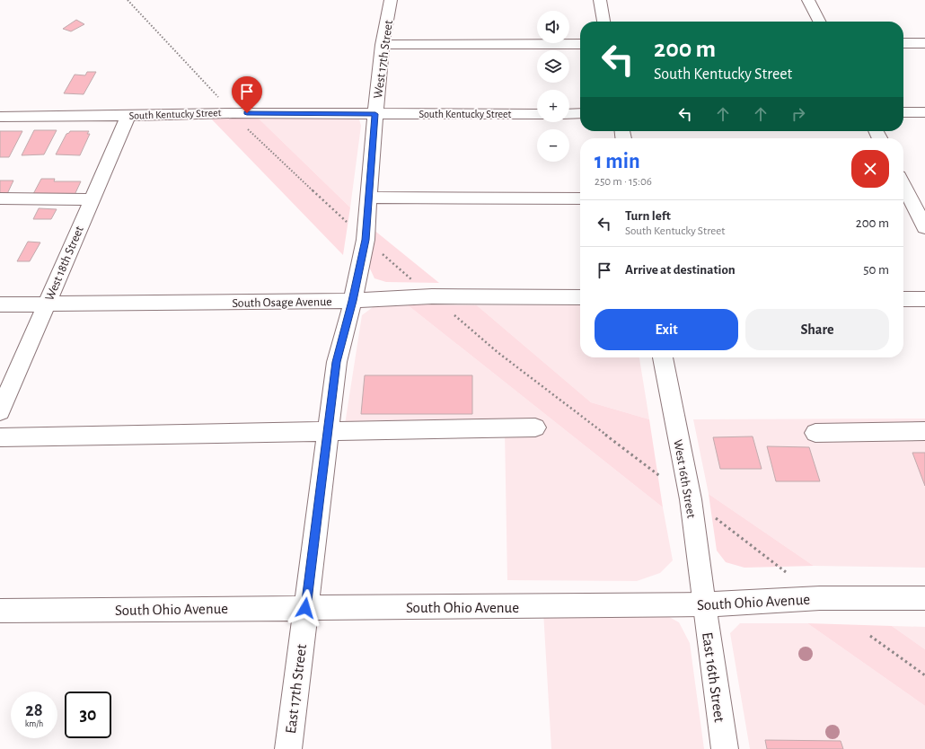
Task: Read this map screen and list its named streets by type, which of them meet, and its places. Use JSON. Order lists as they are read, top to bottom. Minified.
{"streets":{"street":["West 17th Street","South Kentucky Street","West 18th Street","South Osage Avenue","West 16th Street","South Ohio Avenue","East 16th Street","East 17th Street"]},"crossings":[["West 17th Street","South Kentucky Street"],["West 17th Street","South Osage Avenue"],["West 17th Street","South Ohio Avenue"],["West 17th Street","East 17th Street"],["South Kentucky Street","West 18th Street"],["West 18th Street","South Osage Avenue"],["West 16th Street","South Ohio Avenue"],["West 16th Street","East 16th Street"],["South Ohio Avenue","East 16th Street"],["South Ohio Avenue","East 17th Street"]],"page":{"map_buttons":["+","−"],"turn":["200 m","South Kentucky Street"],"heading":["1 min","250 m · 15:06"],"list":[{"name":"Turn left","note":"South Kentucky Street","value":"200 m"},{"name":"Arrive at destination","value":"50 m"}],"buttons":["Exit","Share"],"speed":"28 km/h","limit":"30"}}
